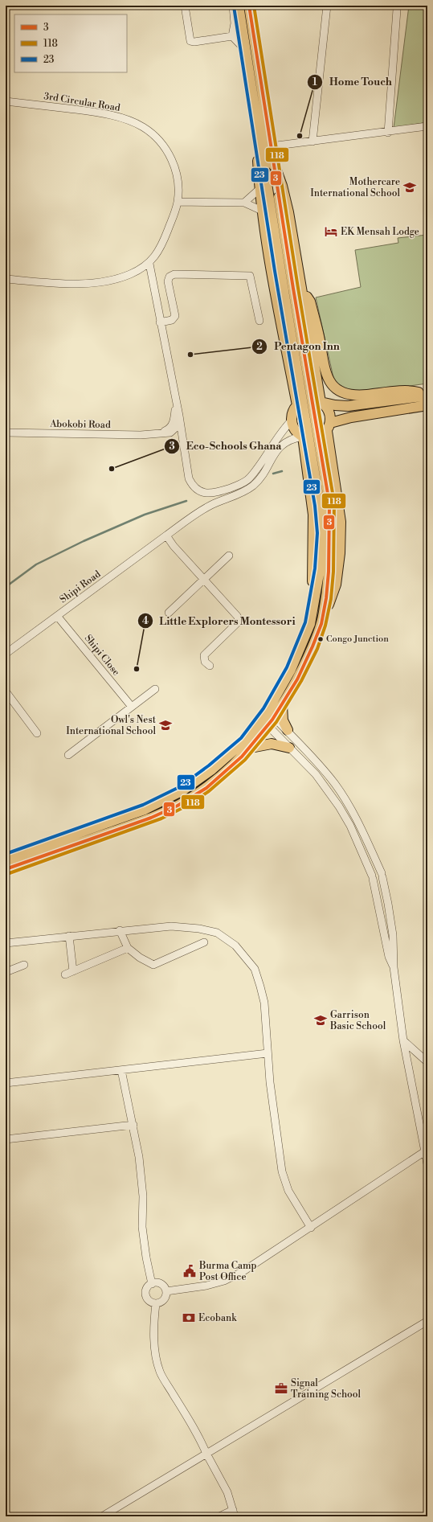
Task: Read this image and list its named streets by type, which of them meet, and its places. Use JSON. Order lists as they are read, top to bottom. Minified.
{"streets":{"street":["3rd Circular Road","Abokobi Road","Shipi Road","Shipi Close"]},"crossings":[["3rd Circular Road","Abokobi Road"],["Abokobi Road","Shipi Road"],["Shipi Road","Shipi Close"]],"places":{"other":["Home Touch","Pentagon Inn","Eco-Schools Ghana","Congo Junction","Little Explorers Montessori"],"school or university":["Mothercare International School","Owl's Nest International School","Garrison Basic School"],"hotel":["EK Mensah Lodge"],"public building":["Burma Camp Post Office"],"bank":["Ecobank"],"office":["Signal Training School"]},"lines":["transit line 3","transit line 118","transit line 23"],"legend":["3","118","23"]}
